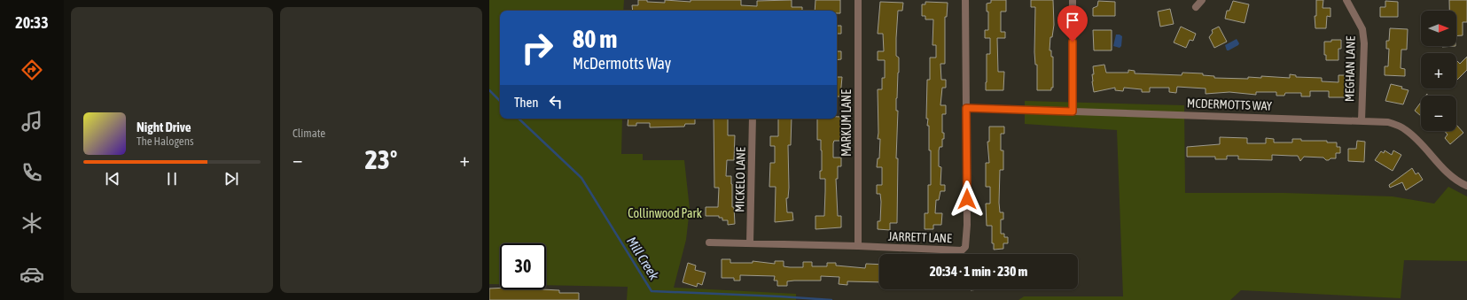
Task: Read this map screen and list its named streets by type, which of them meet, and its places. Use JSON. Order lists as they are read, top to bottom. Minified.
{"streets":{"street":["MEGHAN LANE","MCDERMOTTS WAY","MARKUM LANE","MICKELO LANE","JARRETT LANE"]},"crossings":[["MEGHAN LANE","MCDERMOTTS WAY"],["MCDERMOTTS WAY","JARRETT LANE"],["MARKUM LANE","JARRETT LANE"],["MICKELO LANE","JARRETT LANE"]],"water":["Mill Creek"],"parks":["Collinwood Park"],"north":"right","page":{"tabs":"20:33","tile":"Climate","map_buttons":["+","−"],"turn":["80 m","McDermotts Way"],"then":"Then","song":["Night Drive","The Halogens"],"heat":["−","23°","+"],"limit":"30","trip":"20:34 · 1 min · 230 m"}}
